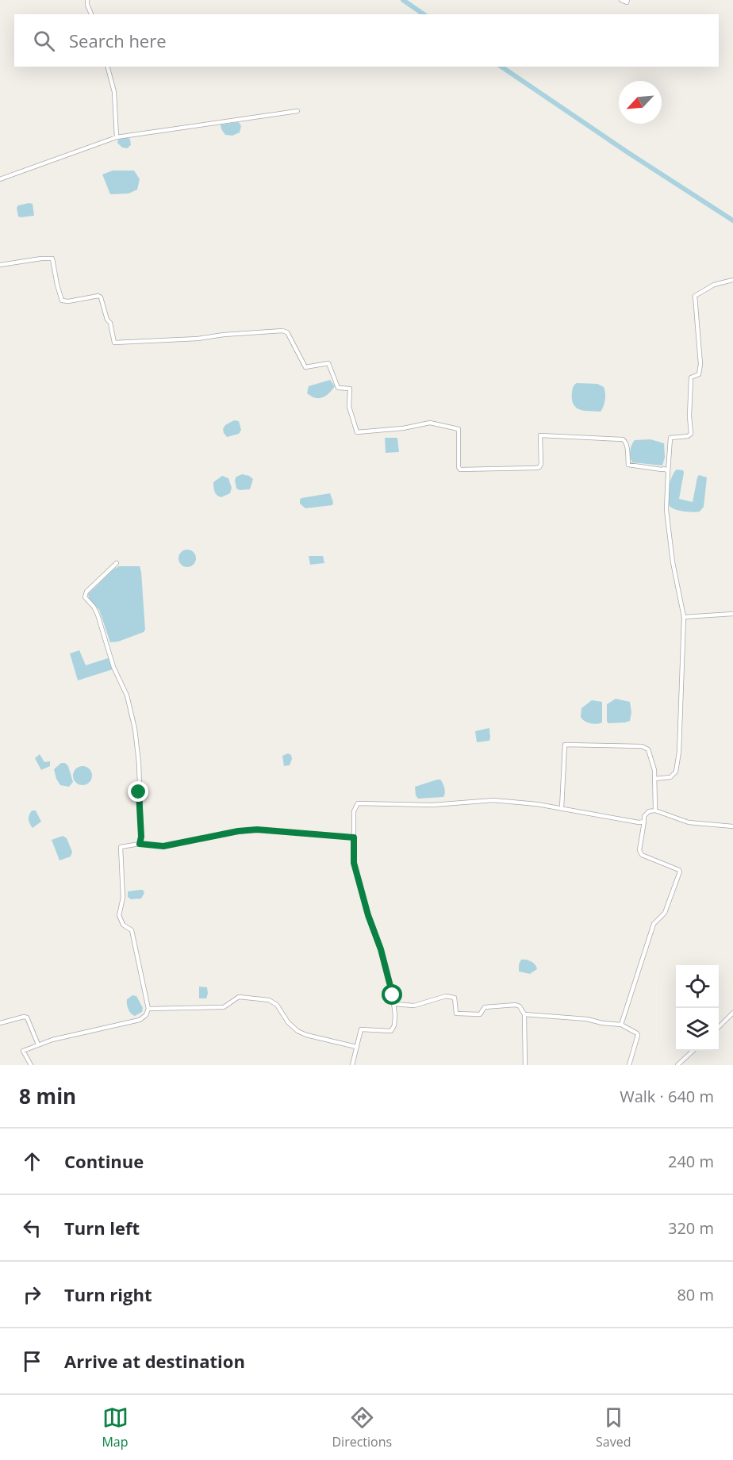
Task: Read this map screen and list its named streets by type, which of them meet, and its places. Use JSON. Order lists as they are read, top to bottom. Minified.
{"north":"bottom left","page":{"search":"Search here","heading":["8 min","Walk · 640 m"],"list":[["Continue","240 m"],["Turn left","320 m"],["Turn right","80 m"],"Arrive at destination"],"nav":["Map","Directions","Saved"]}}
